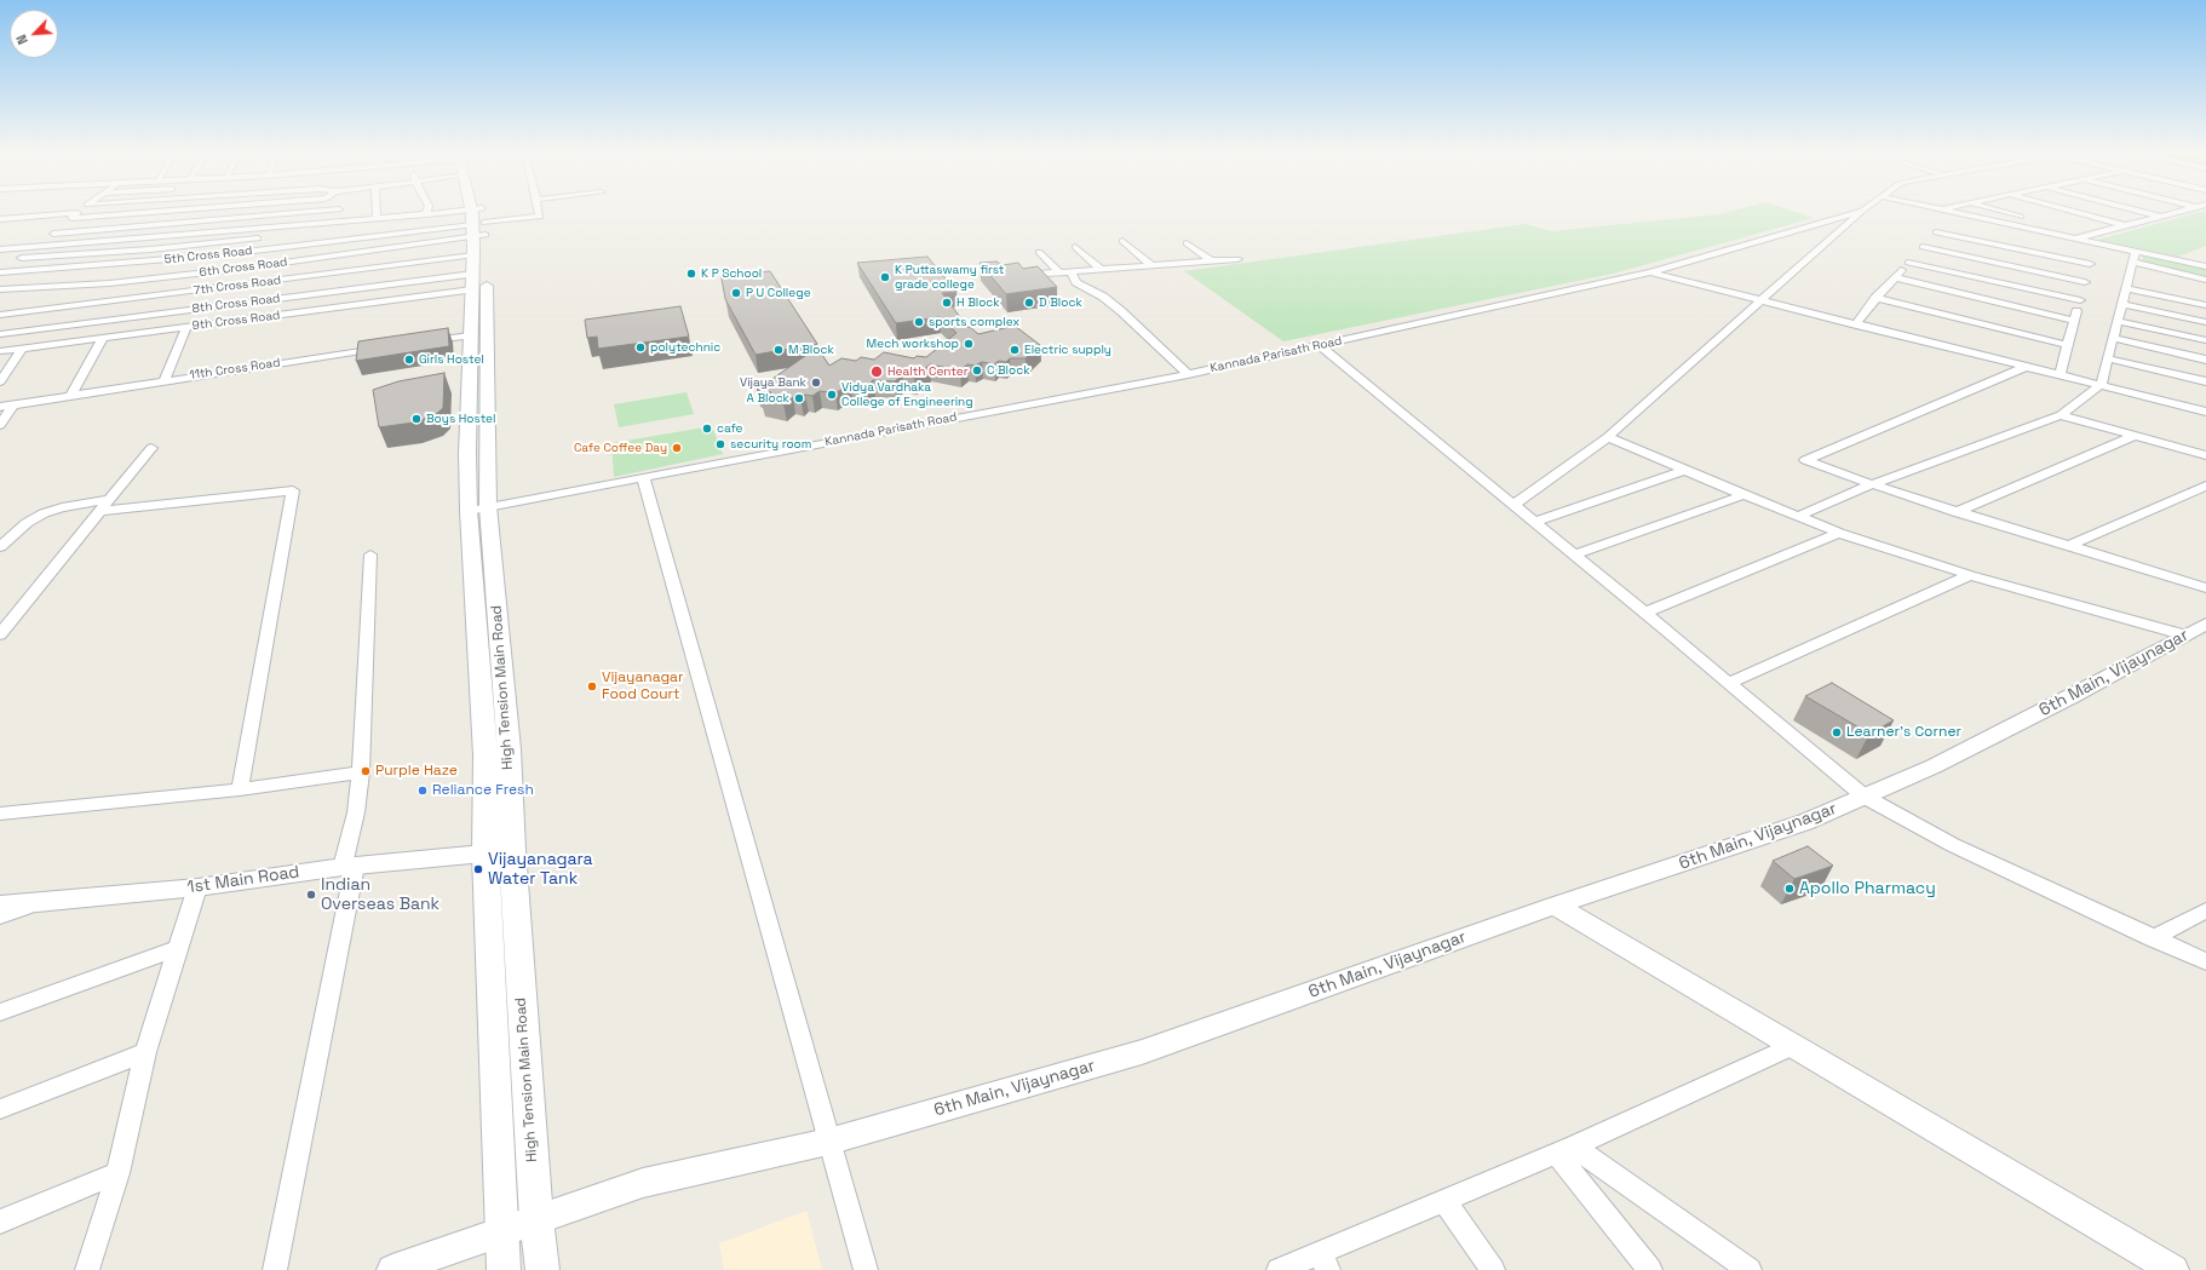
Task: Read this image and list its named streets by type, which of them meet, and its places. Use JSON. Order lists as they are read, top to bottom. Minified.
{"streets":{"main road":["High Tension Main Road"],"street":["5th Cross Road","6th Cross Road","7th Cross Road","8th Cross Road","9th Cross Road","Kannada Parisath Road","11th Cross Road","6th Main, Vijaynagar","1st Main Road"]},"crossings":[["5th Cross Road","6th Cross Road"],["5th Cross Road","7th Cross Road"],["5th Cross Road","8th Cross Road"],["5th Cross Road","9th Cross Road"],["5th Cross Road","High Tension Main Road"],["6th Cross Road","7th Cross Road"],["6th Cross Road","8th Cross Road"],["6th Cross Road","9th Cross Road"],["6th Cross Road","High Tension Main Road"],["7th Cross Road","8th Cross Road"],["7th Cross Road","9th Cross Road"],["7th Cross Road","High Tension Main Road"],["8th Cross Road","9th Cross Road"],["8th Cross Road","High Tension Main Road"],["9th Cross Road","High Tension Main Road"],["Kannada Parisath Road","High Tension Main Road"],["6th Main, Vijaynagar","High Tension Main Road"],["High Tension Main Road","1st Main Road"]],"places":["K P School","K Puttaswamy first grade college","P U College","H Block","D Block","sports complex","Mech workshop","polytechnic","M Block","Electric supply","Girls Hostel","C Block","Health Center","Vijaya Bank","Vidya Vardhaka College of Engineering","A Block","Boys Hostel","cafe","security room","Cafe Coffee Day","Vijayanagar Food Court","Learner's Corner","Purple Haze","Reliance Fresh","Vijayanagara Water Tank","Apollo Pharmacy","Indian Overseas Bank"],"north":"bottom left"}
